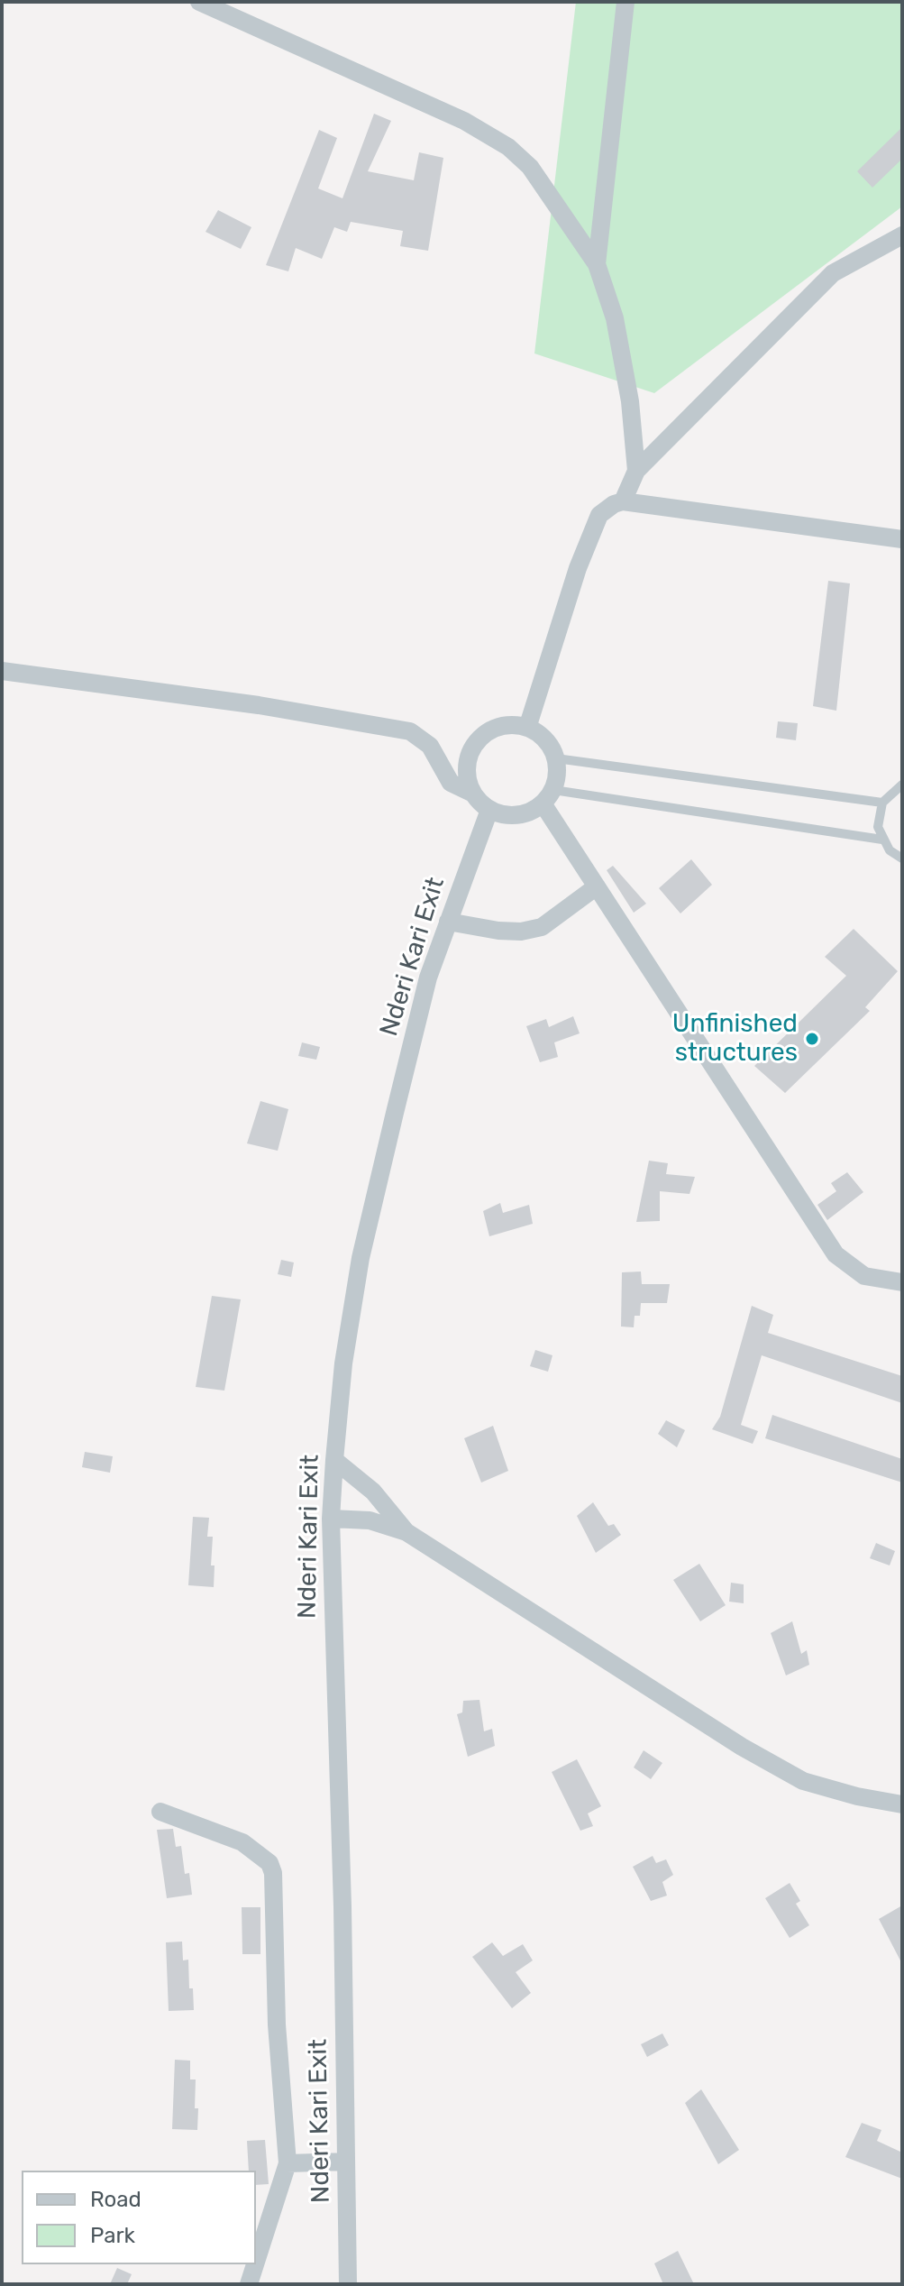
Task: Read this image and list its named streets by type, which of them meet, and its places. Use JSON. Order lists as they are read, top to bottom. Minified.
{"streets":{"street":["Nderi Kari Exit"]},"places":["Unfinished structures"],"legend":["Road","Park"]}
